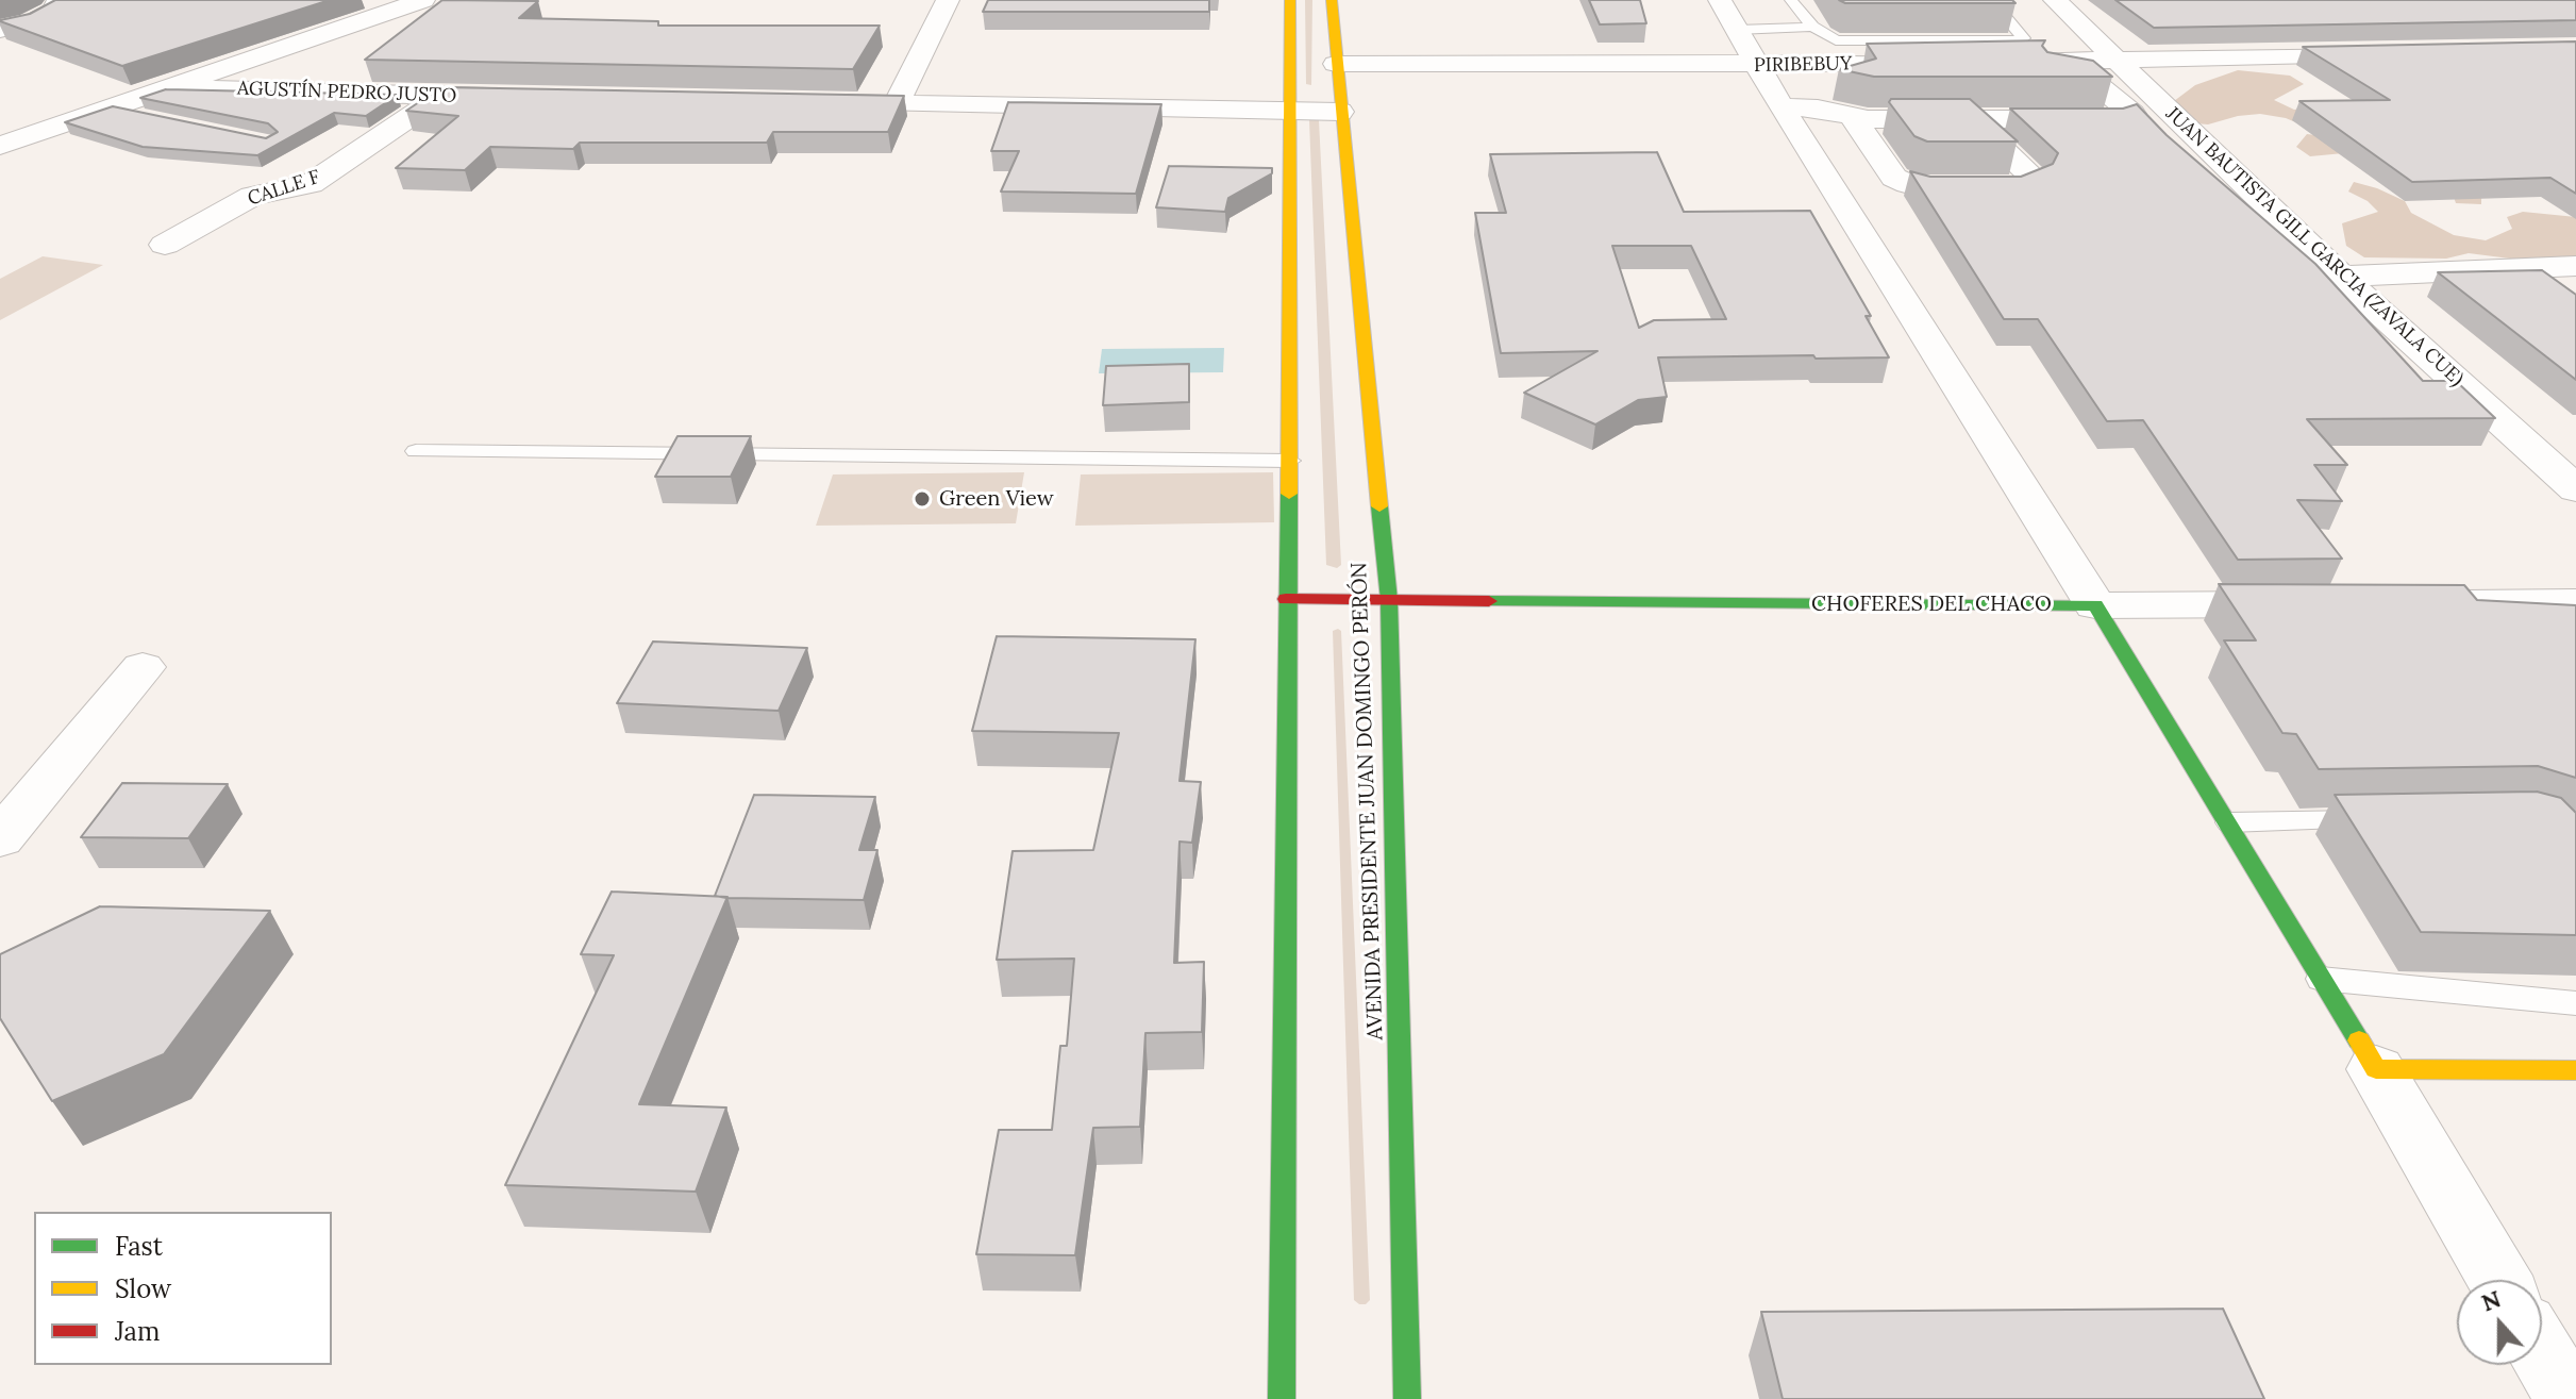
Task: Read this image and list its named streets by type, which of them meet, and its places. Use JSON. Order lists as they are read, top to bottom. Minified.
{"streets":{"main road":["CHOFERES DEL CHACO","AVENIDA PRESIDENTE JUAN DOMINGO PERÓN"],"street":["PIRIBEBUY","AGUSTÍN PEDRO JUSTO","CALLE F","JUAN BAUTISTA GILL GARCIA (ZAVALA CUE)"]},"crossings":[["PIRIBEBUY","JUAN BAUTISTA GILL GARCIA (ZAVALA CUE)"],["PIRIBEBUY","AVENIDA PRESIDENTE JUAN DOMINGO PERÓN"],["AGUSTÍN PEDRO JUSTO","CALLE F"],["CHOFERES DEL CHACO","AVENIDA PRESIDENTE JUAN DOMINGO PERÓN"]],"places":["Green View"],"legend":["Fast","Slow","Jam"],"north":"top"}
